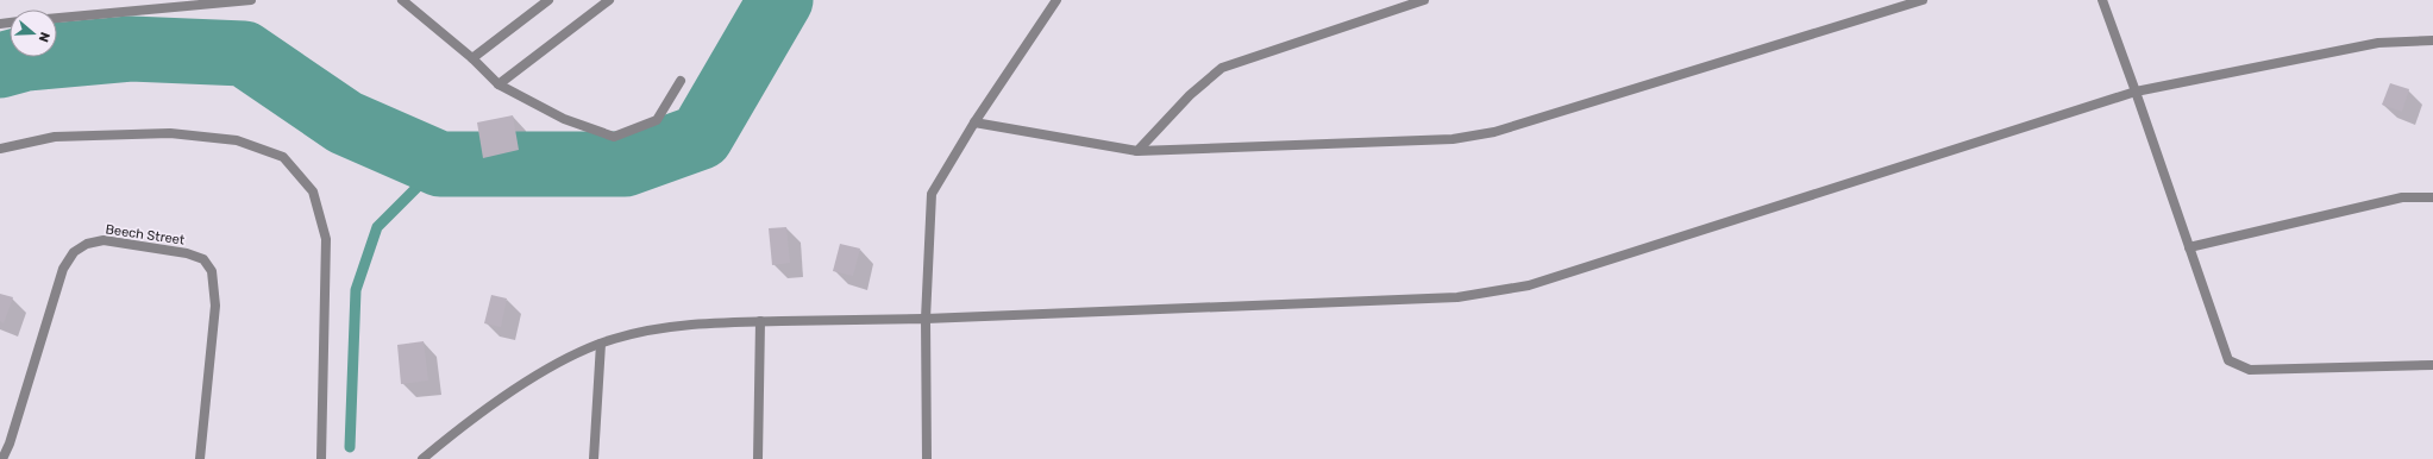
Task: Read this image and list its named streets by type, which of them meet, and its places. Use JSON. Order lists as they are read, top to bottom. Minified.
{"streets":{"street":["Beech Street"]},"north":"right"}
